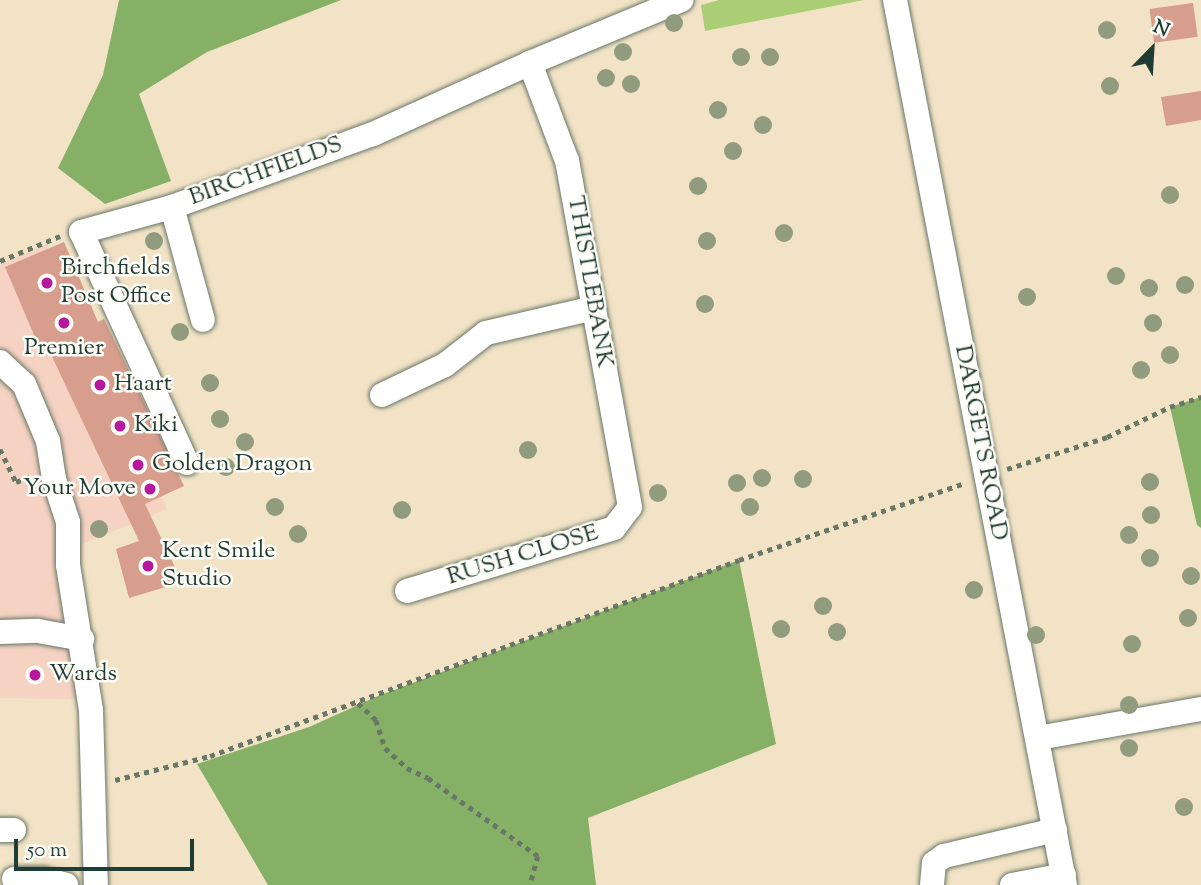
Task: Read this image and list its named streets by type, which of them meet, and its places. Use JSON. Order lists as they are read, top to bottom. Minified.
{"streets":{"street":["BIRCHFIELDS","THISTLEBANK","DARGETS ROAD","RUSH CLOSE"]},"crossings":[["BIRCHFIELDS","THISTLEBANK"],["THISTLEBANK","RUSH CLOSE"]],"places":["Birchfields Post Office","Premier","Haart","Kiki","Golden Dragon","Your Move","Kent Smile Studio","Wards"],"scale_bar":"50 m","north":"top right"}
